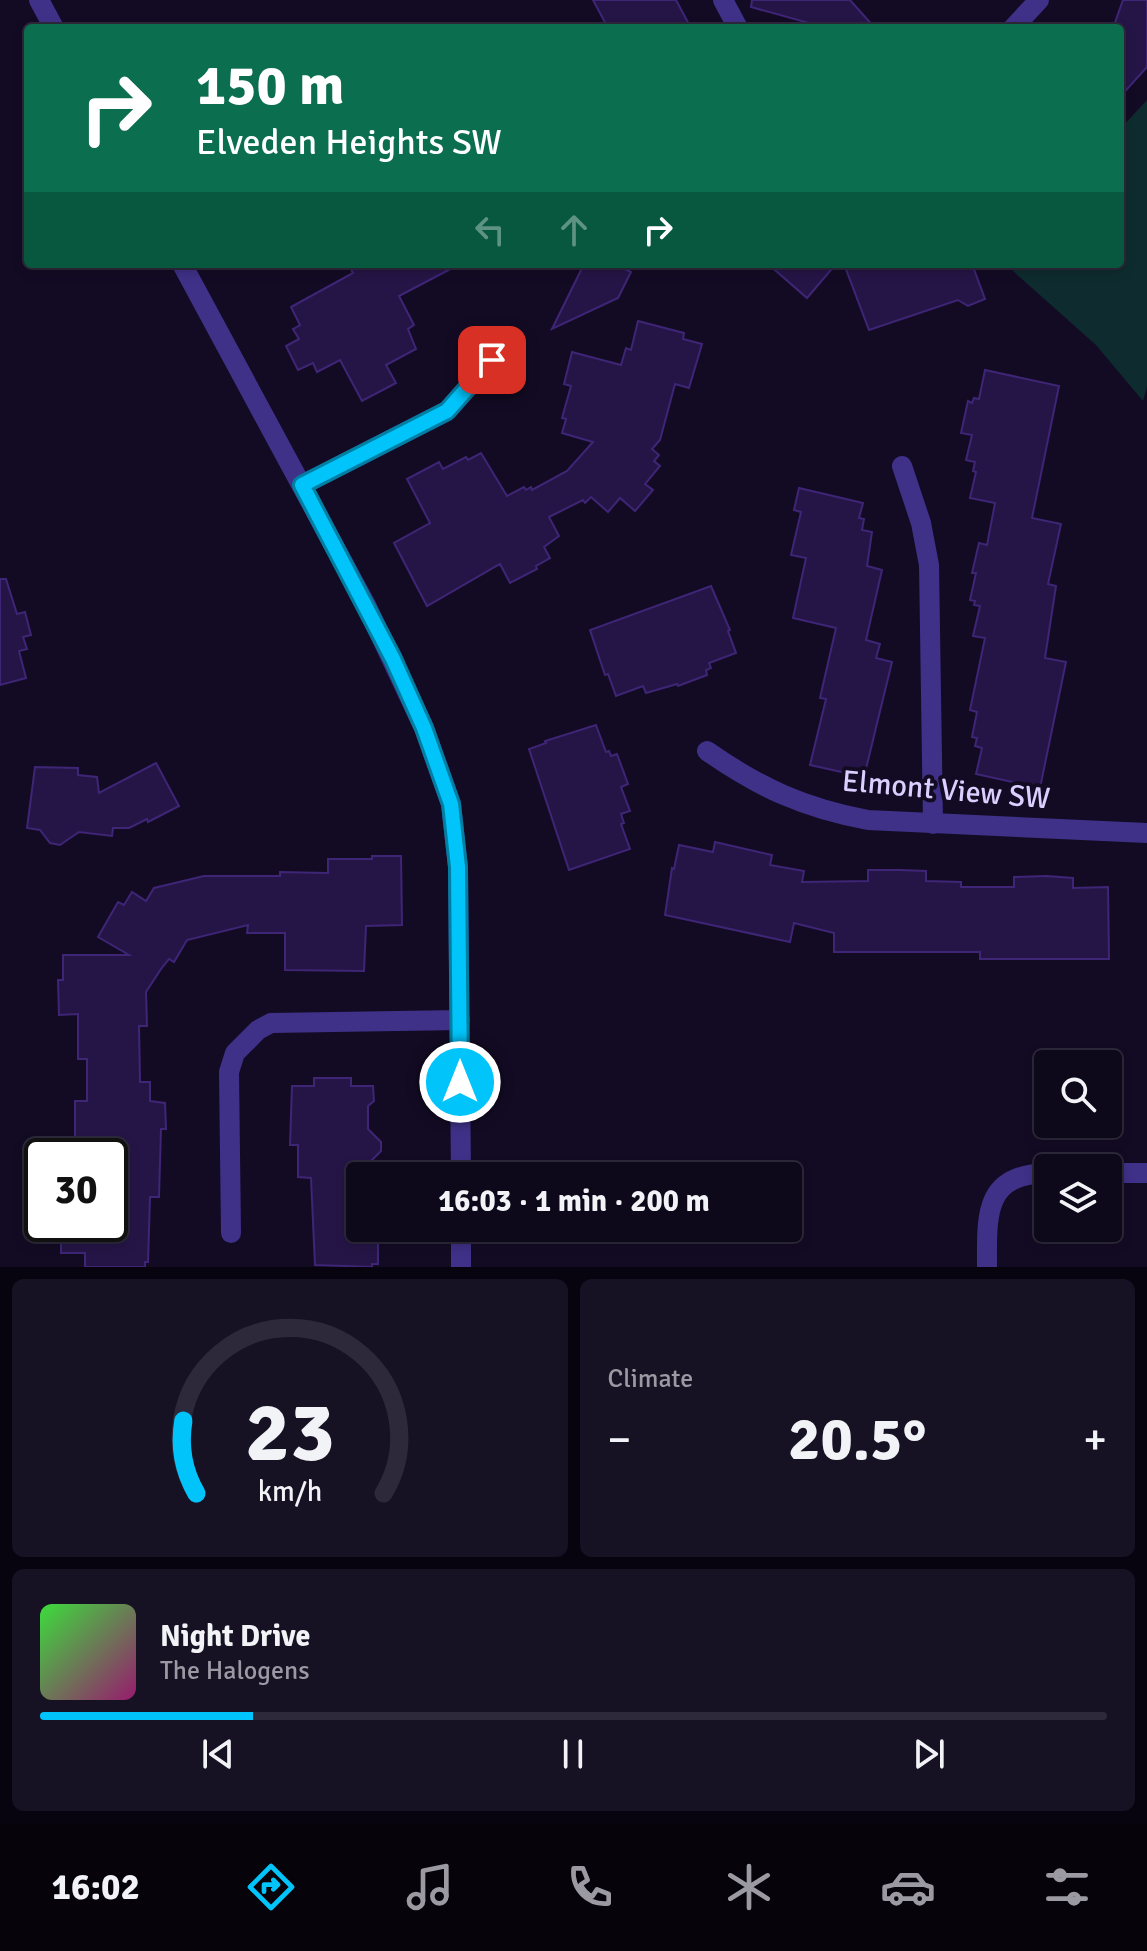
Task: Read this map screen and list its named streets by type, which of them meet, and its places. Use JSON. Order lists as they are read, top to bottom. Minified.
{"streets":{"street":["Elmont View SW"]},"page":{"turn":["150 m","Elveden Heights SW"],"limit":"30","trip":"16:03 · 1 min · 200 m","tile":"Climate","heat":["−","20.5°","+"],"song":["Night Drive","The Halogens"],"tabs":"16:02","gauge":["23","km/h"]}}
